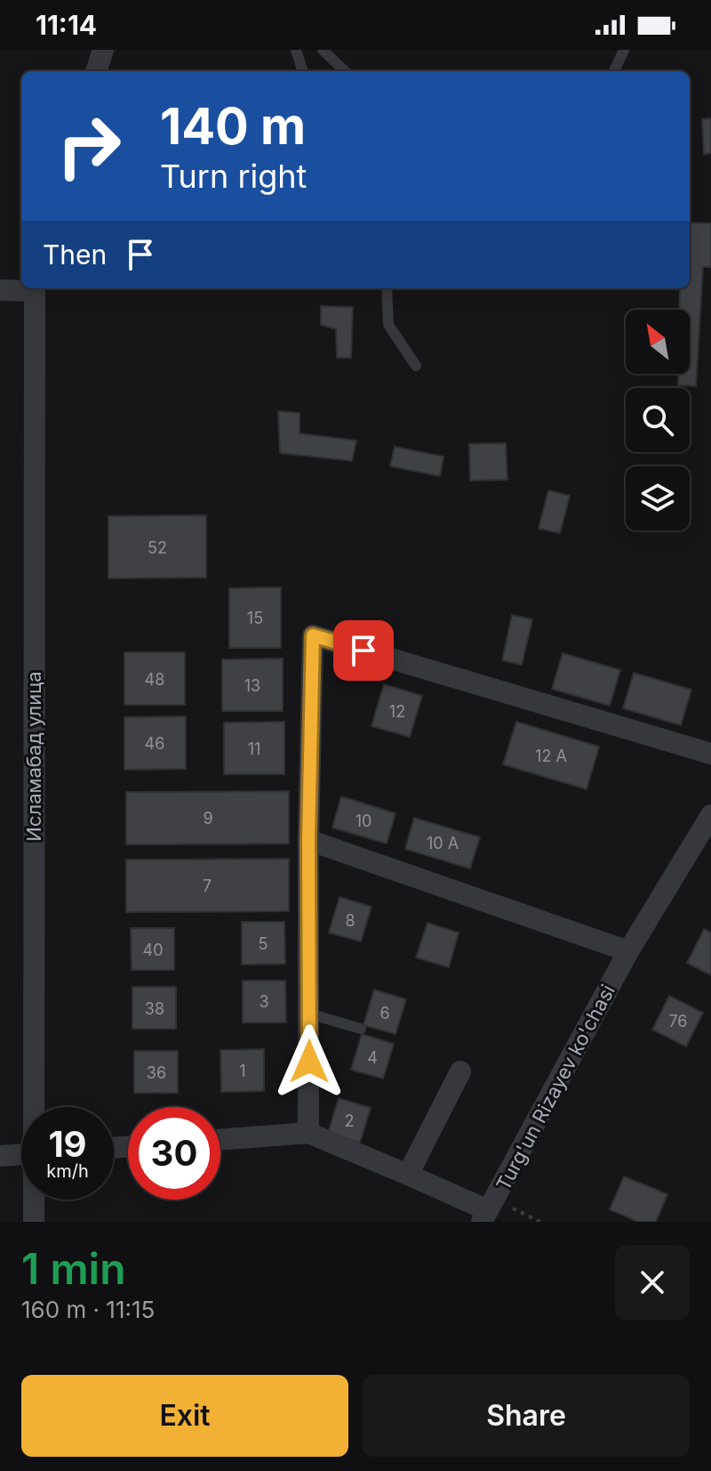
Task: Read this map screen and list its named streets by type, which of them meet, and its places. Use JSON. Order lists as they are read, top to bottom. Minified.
{"streets":{"street":["Исламабад улица","Turg'un Rizayev ko'chasi"]},"house_numbers":["52","15","48","13","12","46","11","12 A","9","10","10 A","7","8","5","40","3","38","6","76","4","1","36","2"],"north":"top left","page":{"status":"11:14","turn":["140 m","Turn right"],"then":"Then","speed":"19 km/h","limit":"30","heading":["1 min","160 m · 11:15"],"buttons":["Exit","Share"]}}
